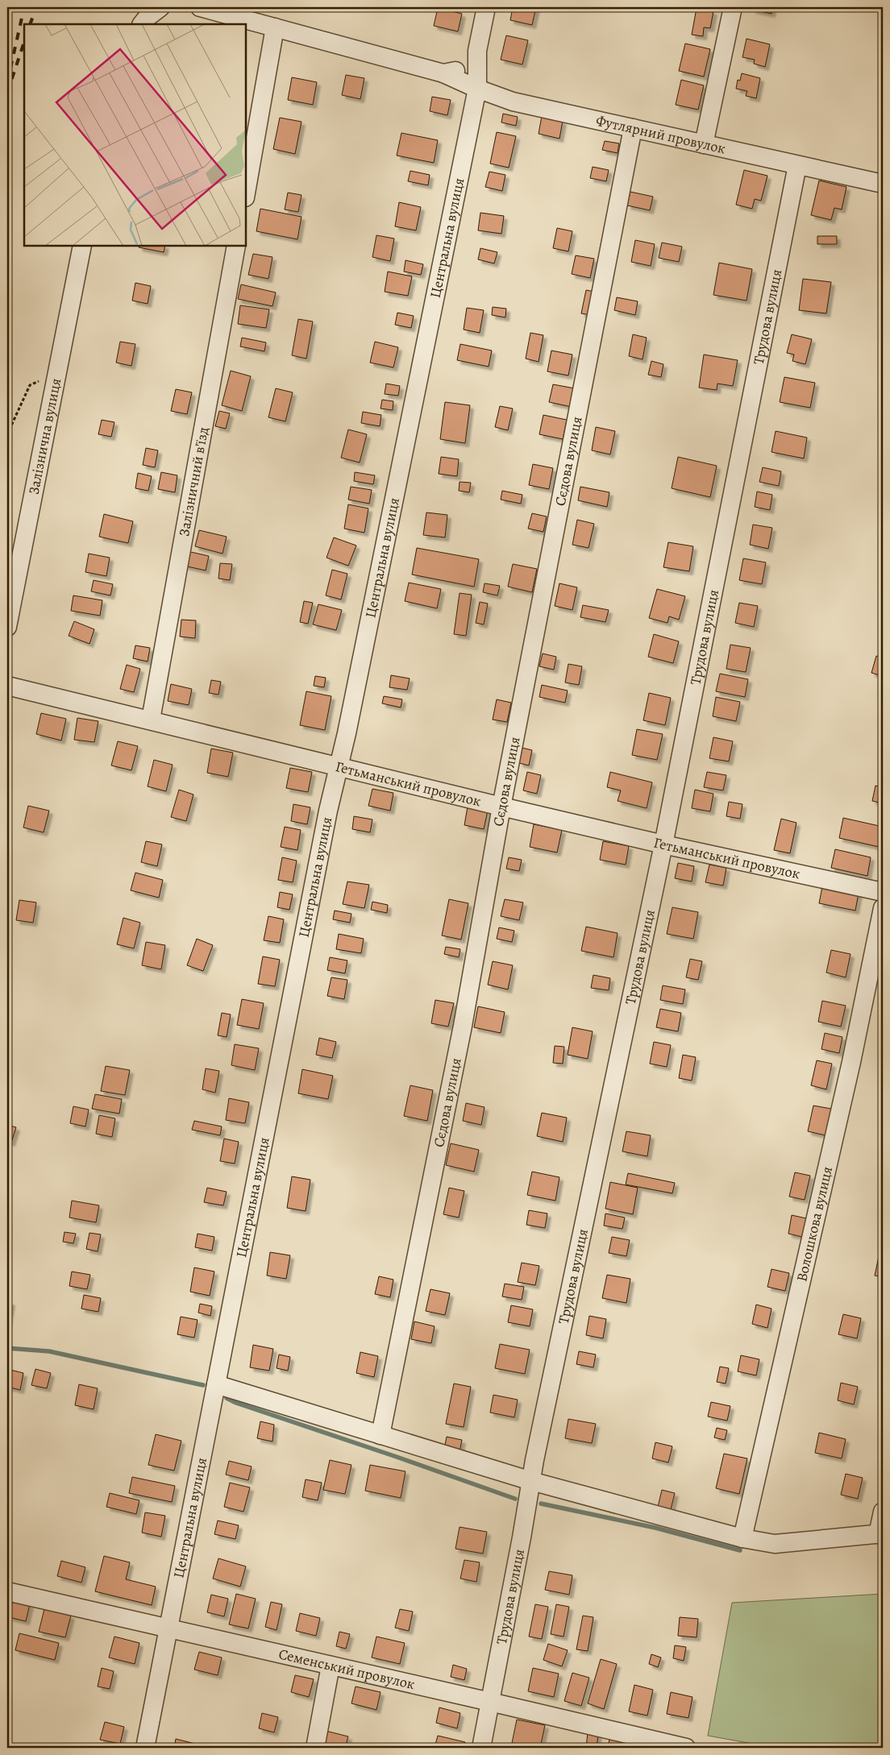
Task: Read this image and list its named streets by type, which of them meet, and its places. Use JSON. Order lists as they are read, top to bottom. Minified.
{"streets":{"street":["Футлярний провулок","Центральна вулиця","Трудова вулиця","Залізнична вулиця","Сєдова вулиця","Залізничний в’їзд","Гетьманський провулок","Волошкова вулиця","Семенський провулок"]},"crossings":[["Футлярний провулок","Центральна вулиця"],["Футлярний провулок","Трудова вулиця"],["Футлярний провулок","Сєдова вулиця"],["Центральна вулиця","Гетьманський провулок"],["Центральна вулиця","Семенський провулок"],["Трудова вулиця","Гетьманський провулок"],["Трудова вулиця","Семенський провулок"],["Сєдова вулиця","Гетьманський провулок"],["Залізничний в’їзд","Гетьманський провулок"]]}
